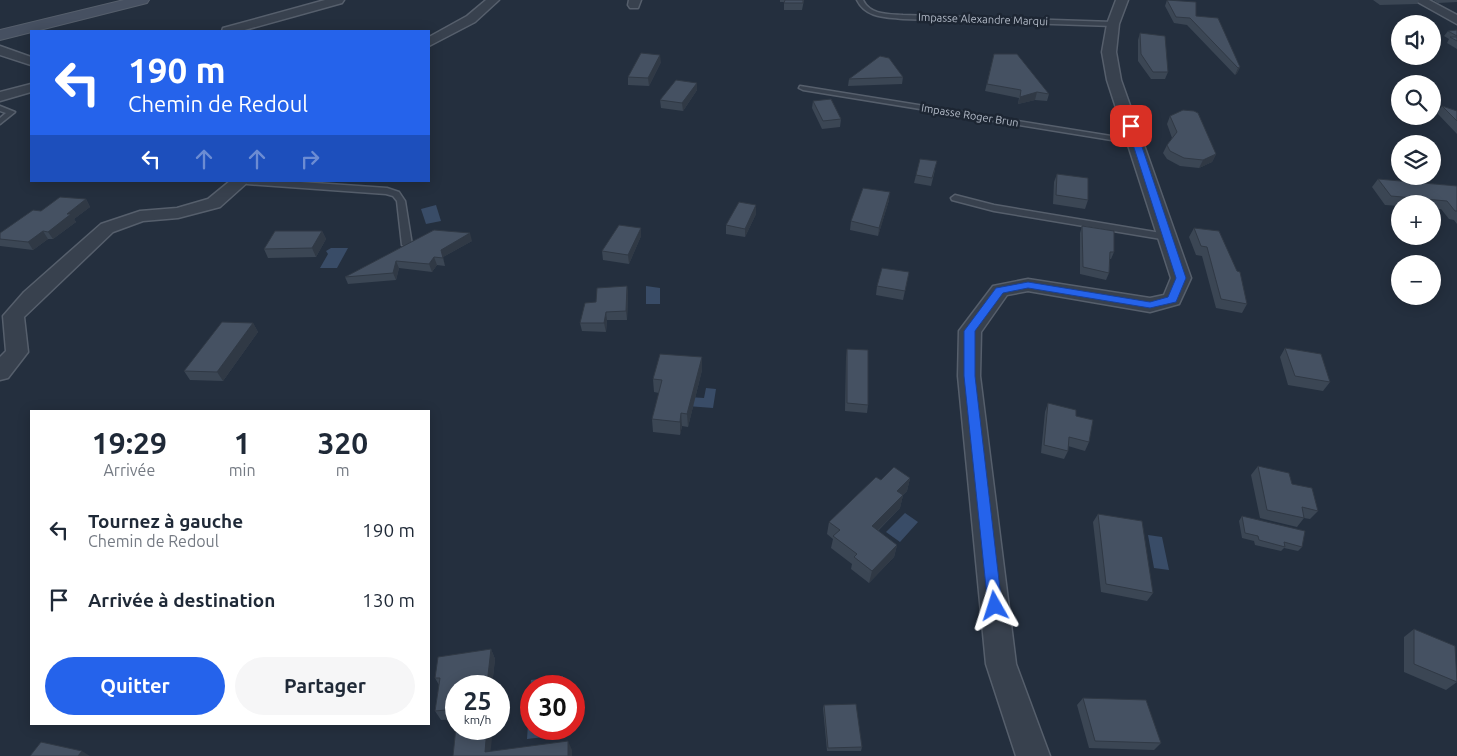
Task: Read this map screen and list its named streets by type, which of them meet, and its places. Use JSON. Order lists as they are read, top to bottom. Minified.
{"streets":{"lane":["Impasse Alexandre Marqui","Impasse Roger Brun"]},"page":{"map_buttons":["+","−"],"turn":["190 m","Chemin de Redoul"],"eta":["19:29","Arrivée","1","min","320","m"],"list":[{"name":"Tournez à gauche","note":"Chemin de Redoul","value":"190 m"},{"name":"Arrivée à destination","value":"130 m"}],"buttons":["Quitter","Partager"],"speed":"25 km/h","limit":"30"}}
